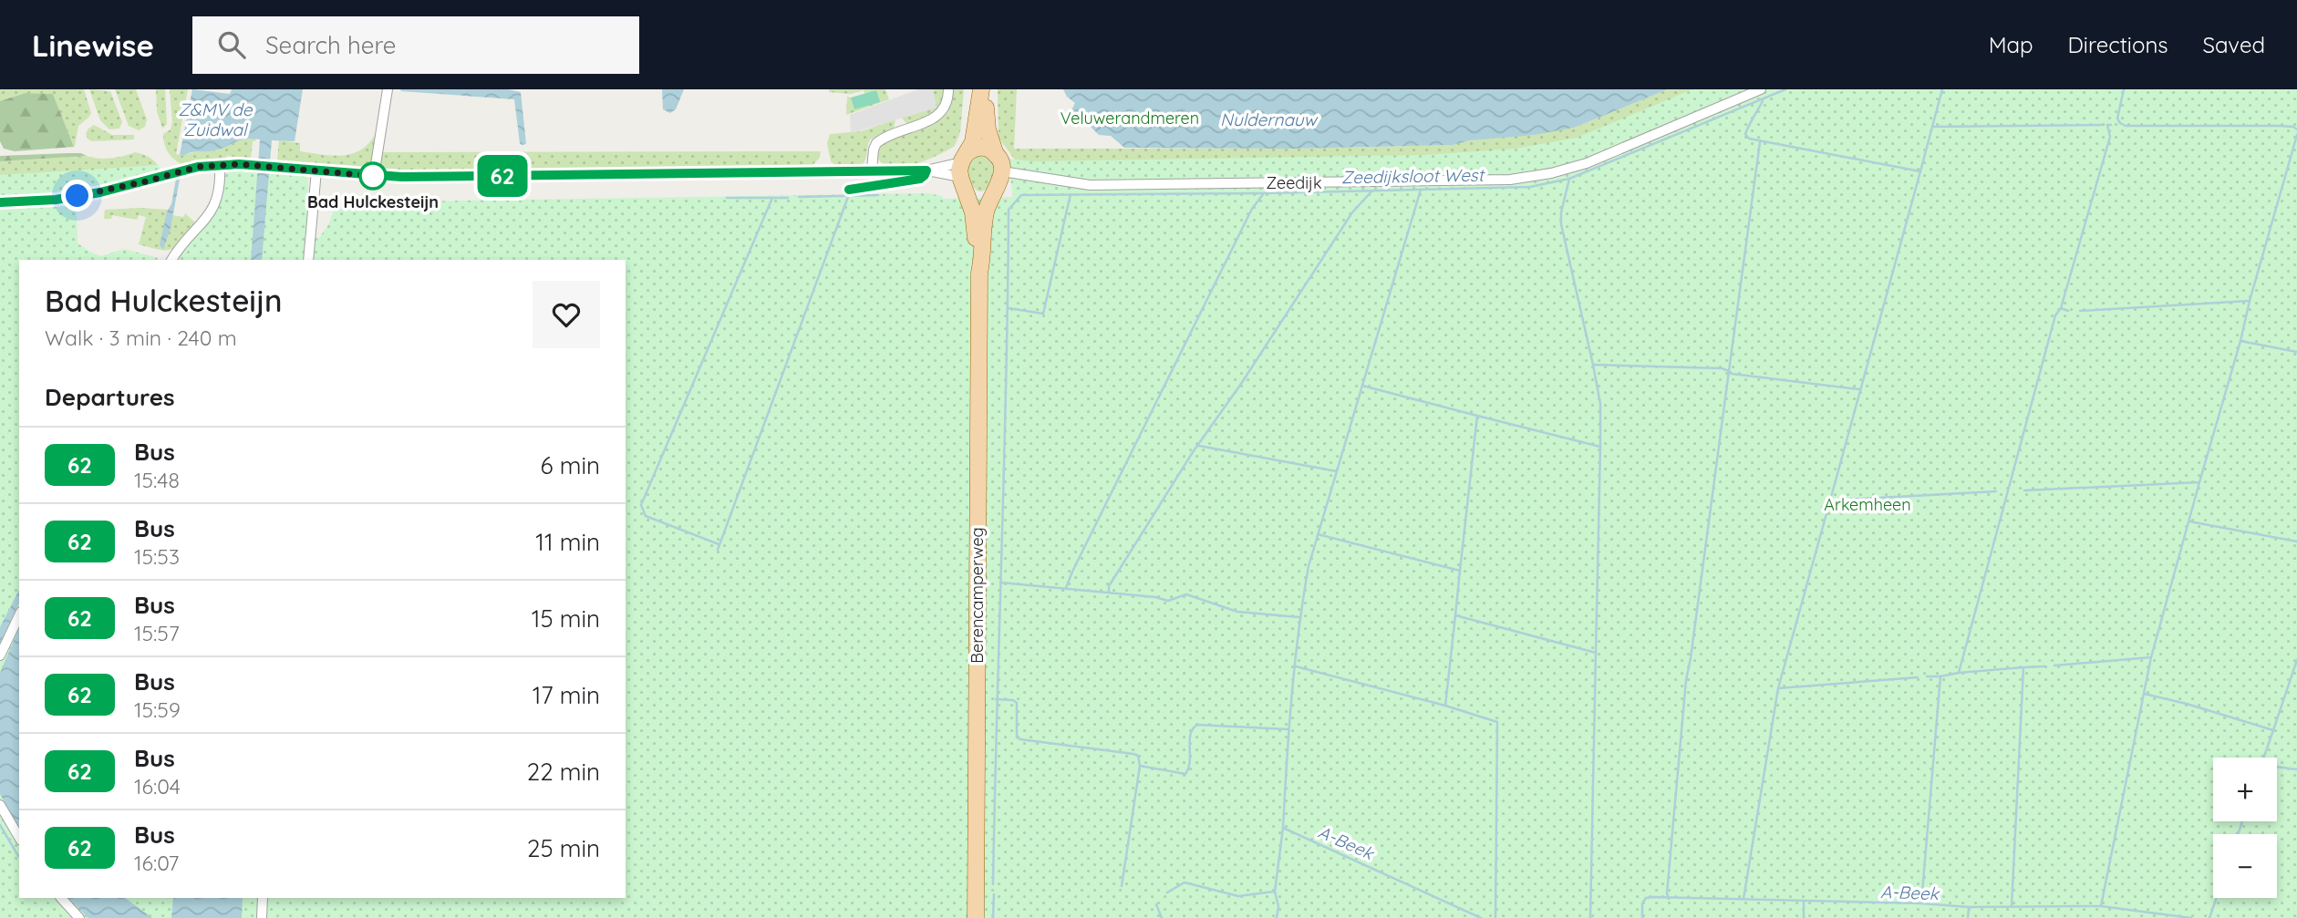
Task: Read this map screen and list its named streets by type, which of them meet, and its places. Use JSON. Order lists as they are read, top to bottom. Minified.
{"streets":{"main road":["Berencamperweg"],"street":["Zeedijk"]},"crossings":[["Zeedijk","Berencamperweg"]],"water":["Z&MV de Zuidwal","Nuldernauw","Zeedijksloot West","A-Beek"],"parks":["Veluwerandmeren","Arkemheen"],"places":["Bad Hulckesteijn"],"lines":["bus line 62"],"page":{"header":"Linewise","search":"Search here","nav":["Map","Directions","Saved"],"on_map":"62","heading":[["Bad Hulckesteijn","Walk · 3 min · 240 m"],"Departures"],"list":[{"mark":"62","name":"Bus","note":"15:48","value":"6 min"},{"mark":"62","name":"Bus","note":"15:53","value":"11 min"},{"mark":"62","name":"Bus","note":"15:57","value":"15 min"},{"mark":"62","name":"Bus","note":"15:59","value":"17 min"},{"mark":"62","name":"Bus","note":"16:04","value":"22 min"},{"mark":"62","name":"Bus","note":"16:07","value":"25 min"}],"map_buttons":["+","−"]}}
